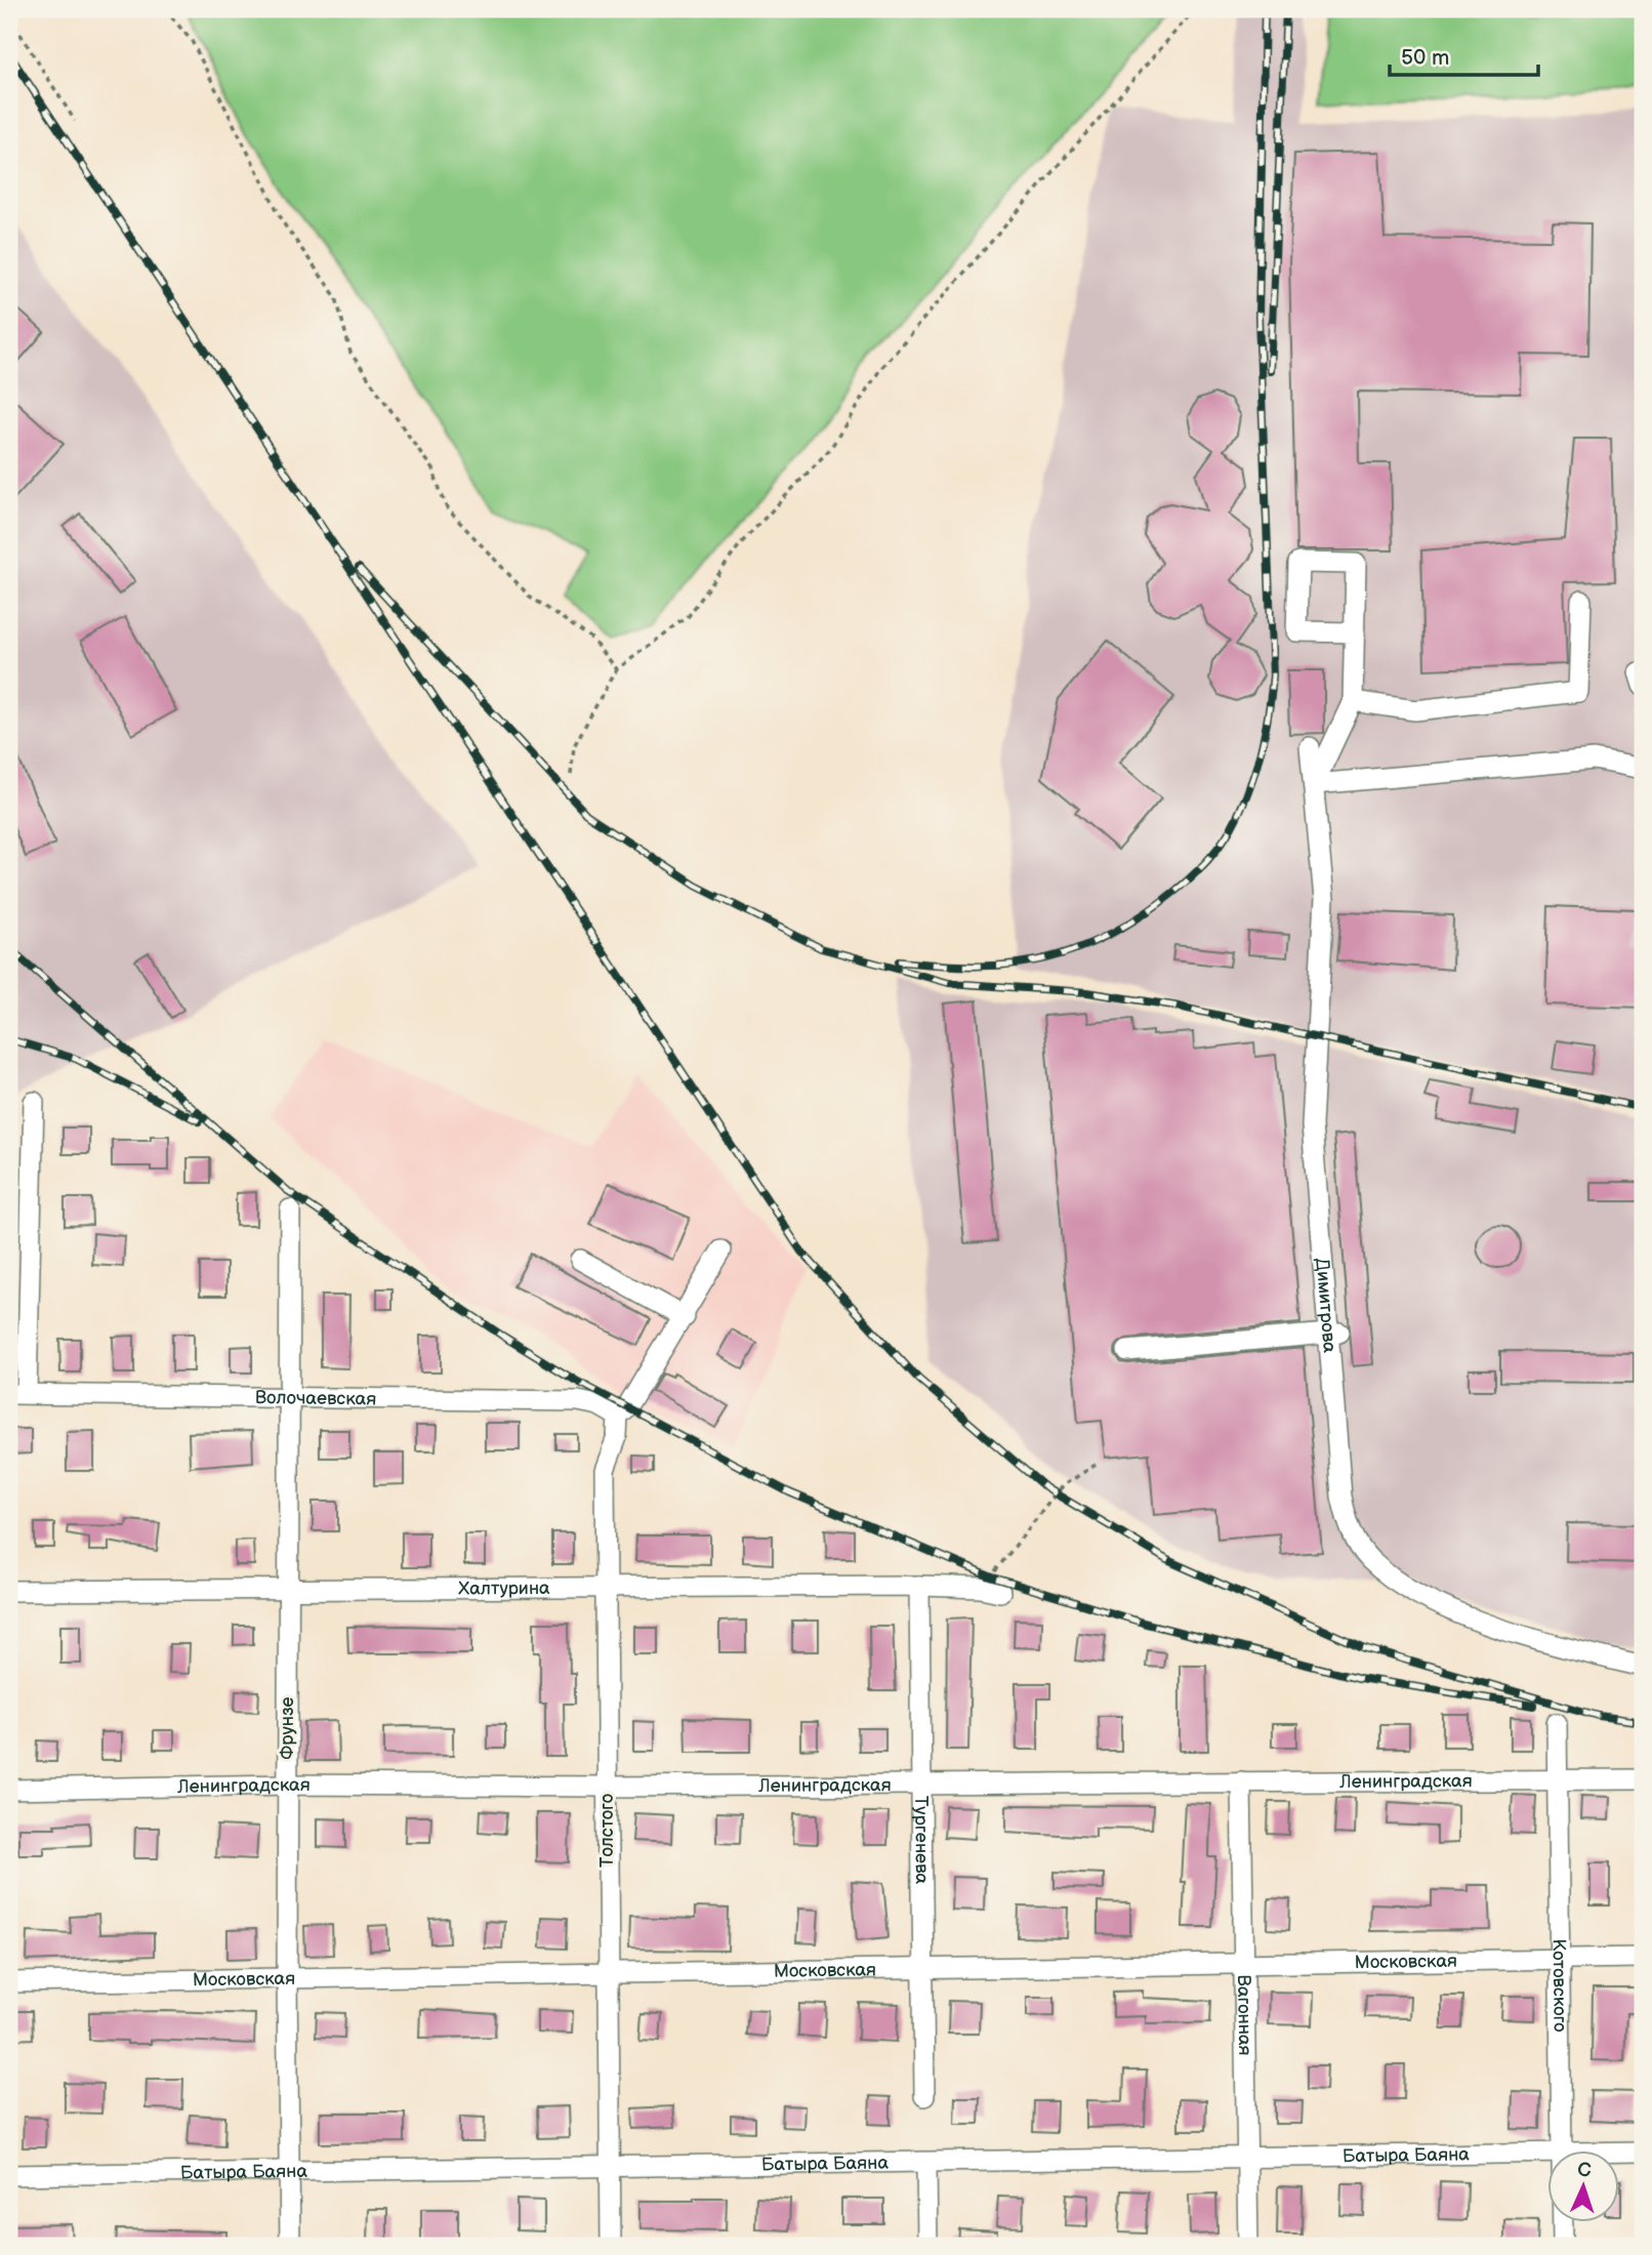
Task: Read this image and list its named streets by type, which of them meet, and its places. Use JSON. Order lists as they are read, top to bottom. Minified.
{"streets":{"street":["Димитрова","Волочаевская","Халтурина","Фрунзе","Ленинградская","Толстого","Тургенева","Московская","Котовского","Вагонная","Батыра Баяна"]},"crossings":[["Волочаевская","Фрунзе"],["Волочаевская","Толстого"],["Халтурина","Фрунзе"],["Халтурина","Толстого"],["Халтурина","Тургенева"],["Фрунзе","Ленинградская"],["Фрунзе","Московская"],["Фрунзе","Батыра Баяна"],["Ленинградская","Толстого"],["Ленинградская","Тургенева"],["Ленинградская","Котовского"],["Ленинградская","Вагонная"],["Толстого","Московская"],["Толстого","Батыра Баяна"],["Тургенева","Московская"],["Московская","Котовского"],["Московская","Вагонная"],["Вагонная","Батыра Баяна"]],"scale_bar":"50 m","north":"top"}
